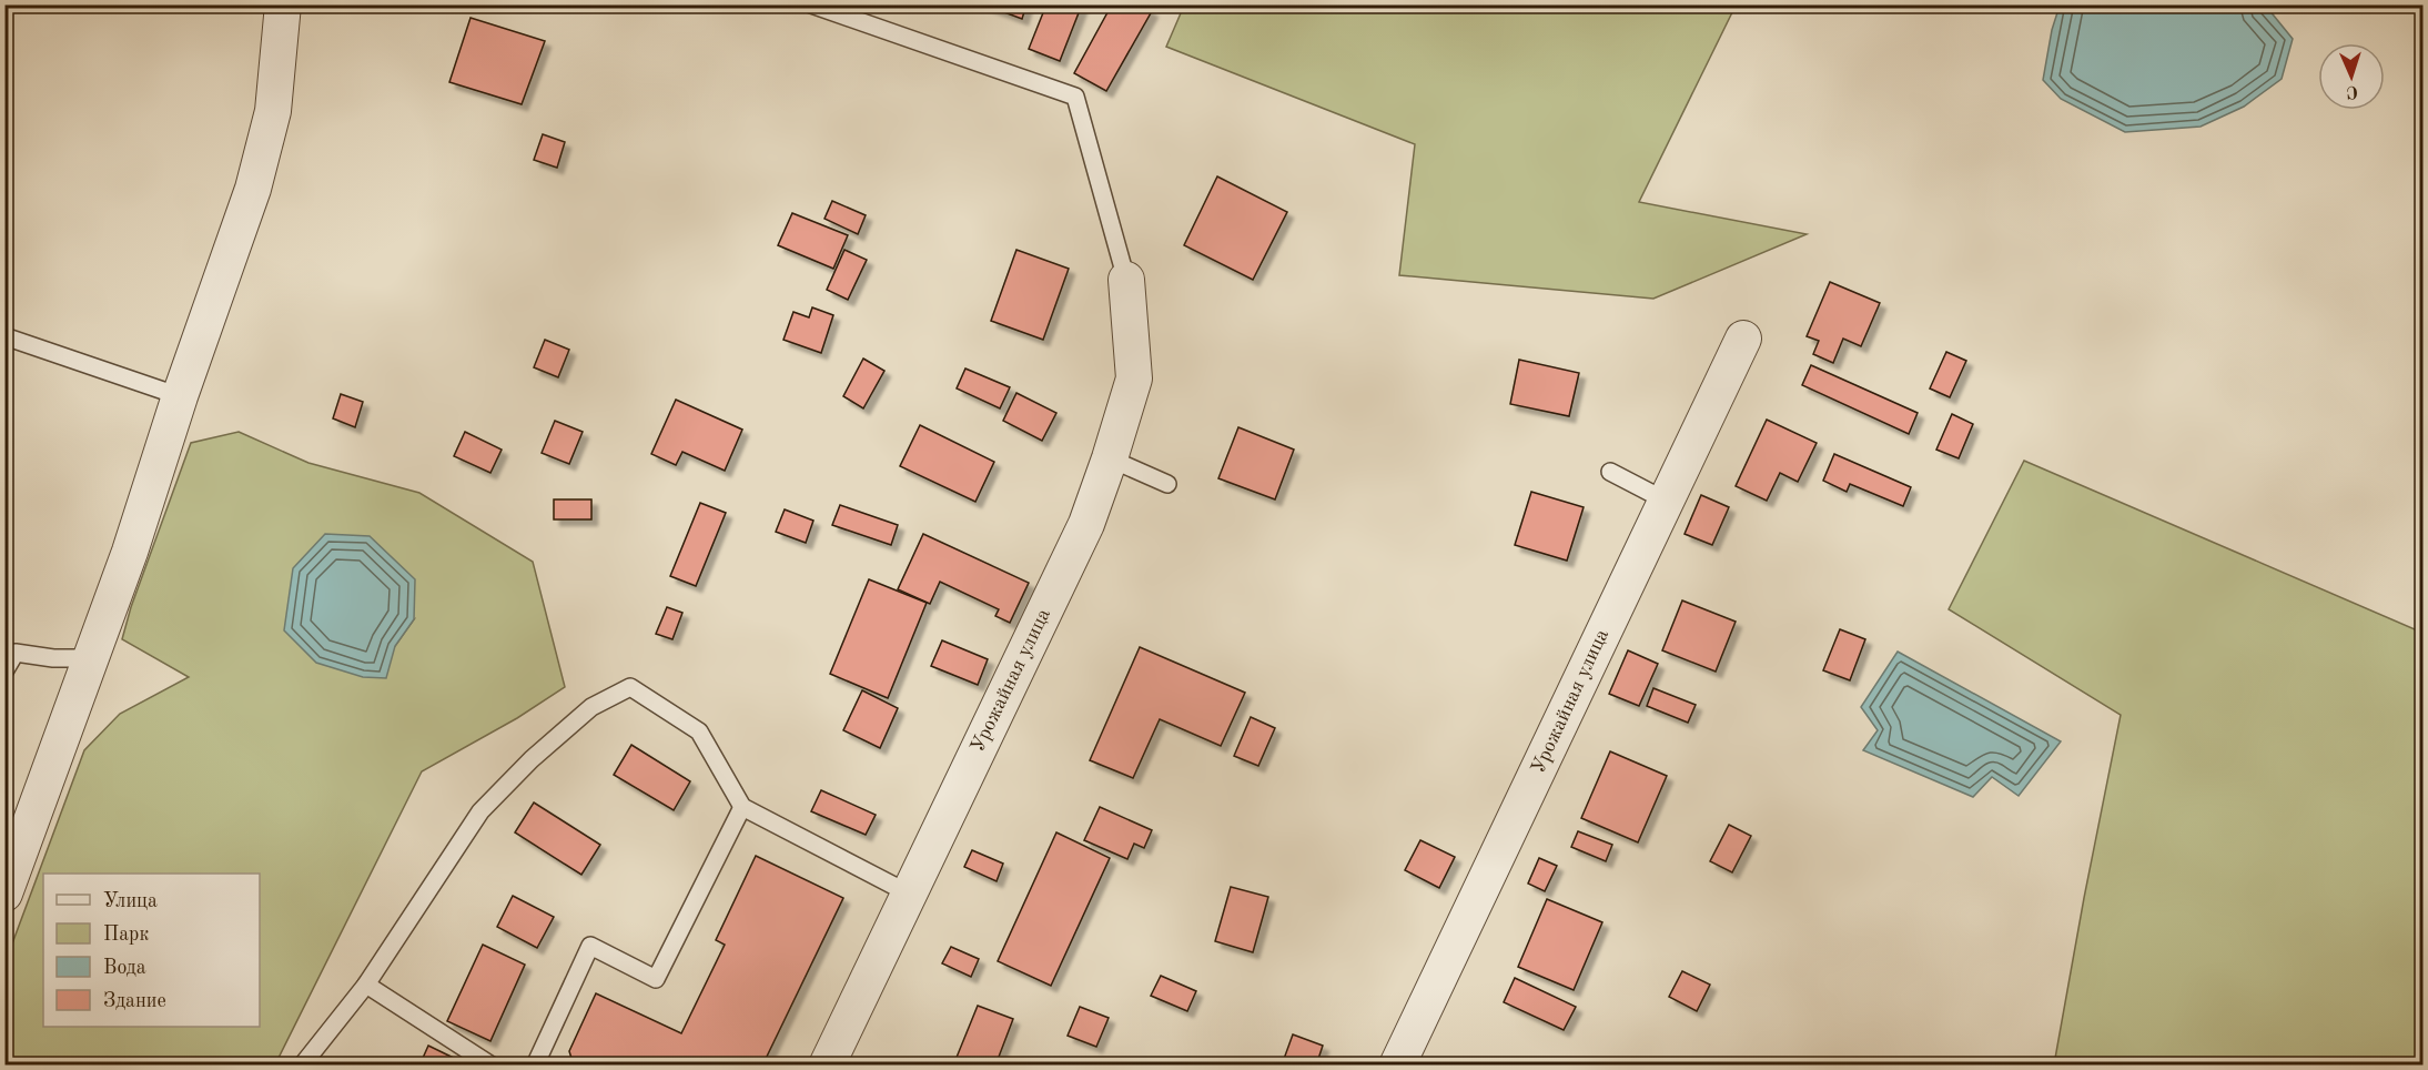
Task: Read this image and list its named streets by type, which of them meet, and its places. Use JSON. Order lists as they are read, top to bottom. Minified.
{"streets":{"street":["Урожайная улица"]},"legend":["Улица","Парк","Вода","Здание"],"north":"bottom"}
